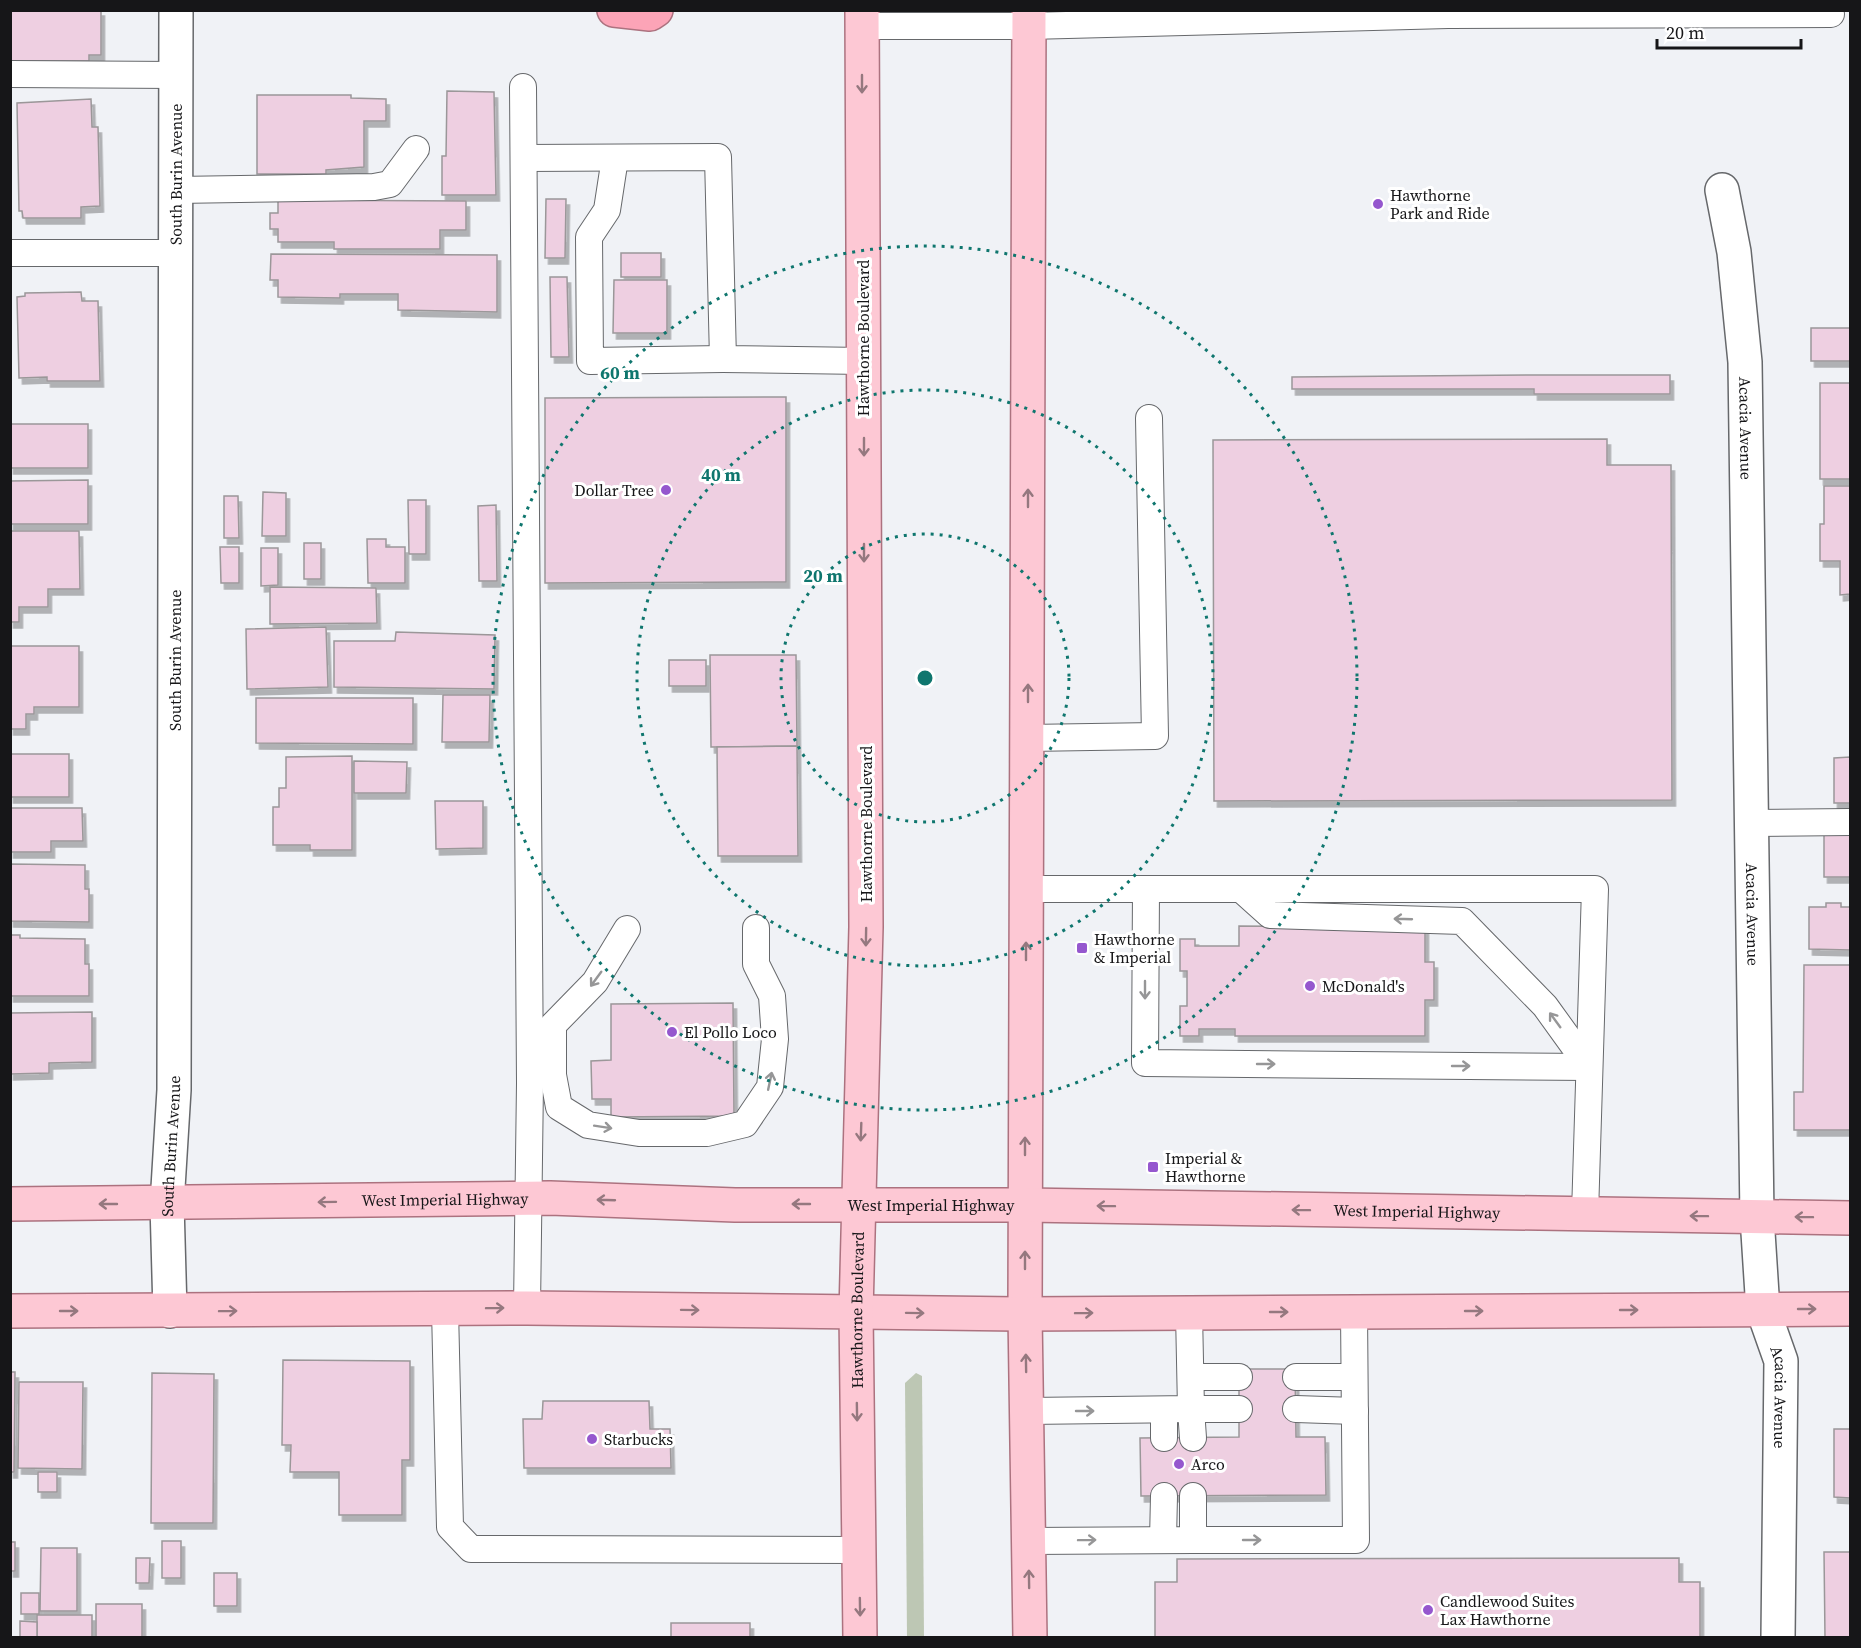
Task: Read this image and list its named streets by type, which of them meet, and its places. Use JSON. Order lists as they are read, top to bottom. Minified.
{"streets":{"main road":["Hawthorne Boulevard","West Imperial Highway"],"street":["South Burin Avenue","Acacia Avenue"]},"crossings":[["South Burin Avenue","West Imperial Highway"],["Hawthorne Boulevard","West Imperial Highway"],["Acacia Avenue","West Imperial Highway"]],"places":{"other":["Hawthorne Park and Ride","Dollar Tree","McDonald's","El Pollo Loco","Starbucks","Arco","Candlewood Suites Lax Hawthorne"],"transit":["Hawthorne & Imperial","Imperial & Hawthorne"]},"scale_bar":"20 m","rings":["60 m","40 m","20 m"]}
